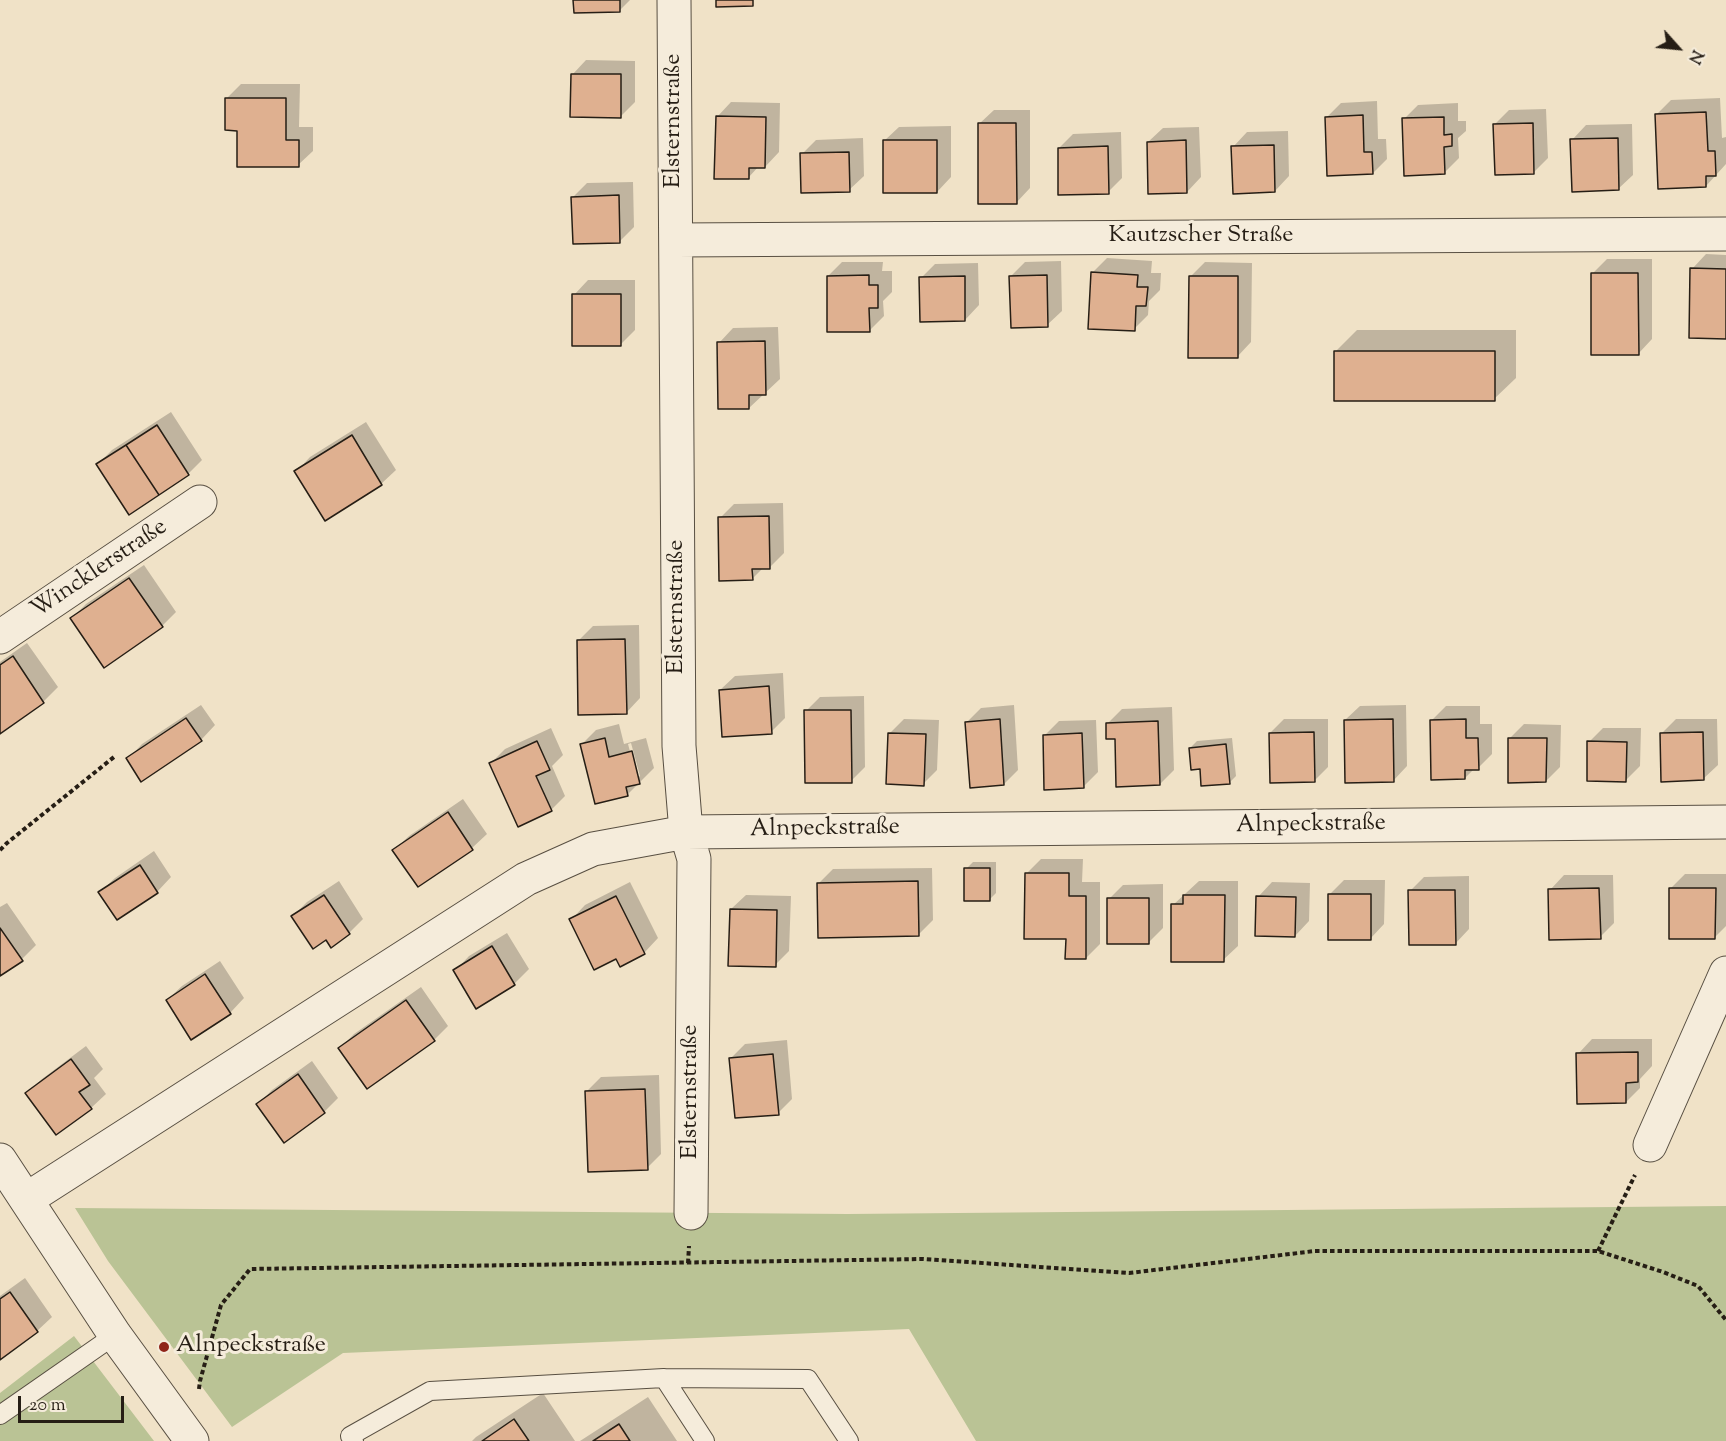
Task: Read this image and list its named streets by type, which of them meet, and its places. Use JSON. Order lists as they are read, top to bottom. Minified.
{"streets":{"street":["Elsternstraße","Kautzscher Straße","Wincklerstraße","Alnpeckstraße"]},"crossings":[["Elsternstraße","Kautzscher Straße"],["Elsternstraße","Alnpeckstraße"]],"places":["Alnpeckstraße"],"scale_bar":"20 m","north":"bottom right"}
